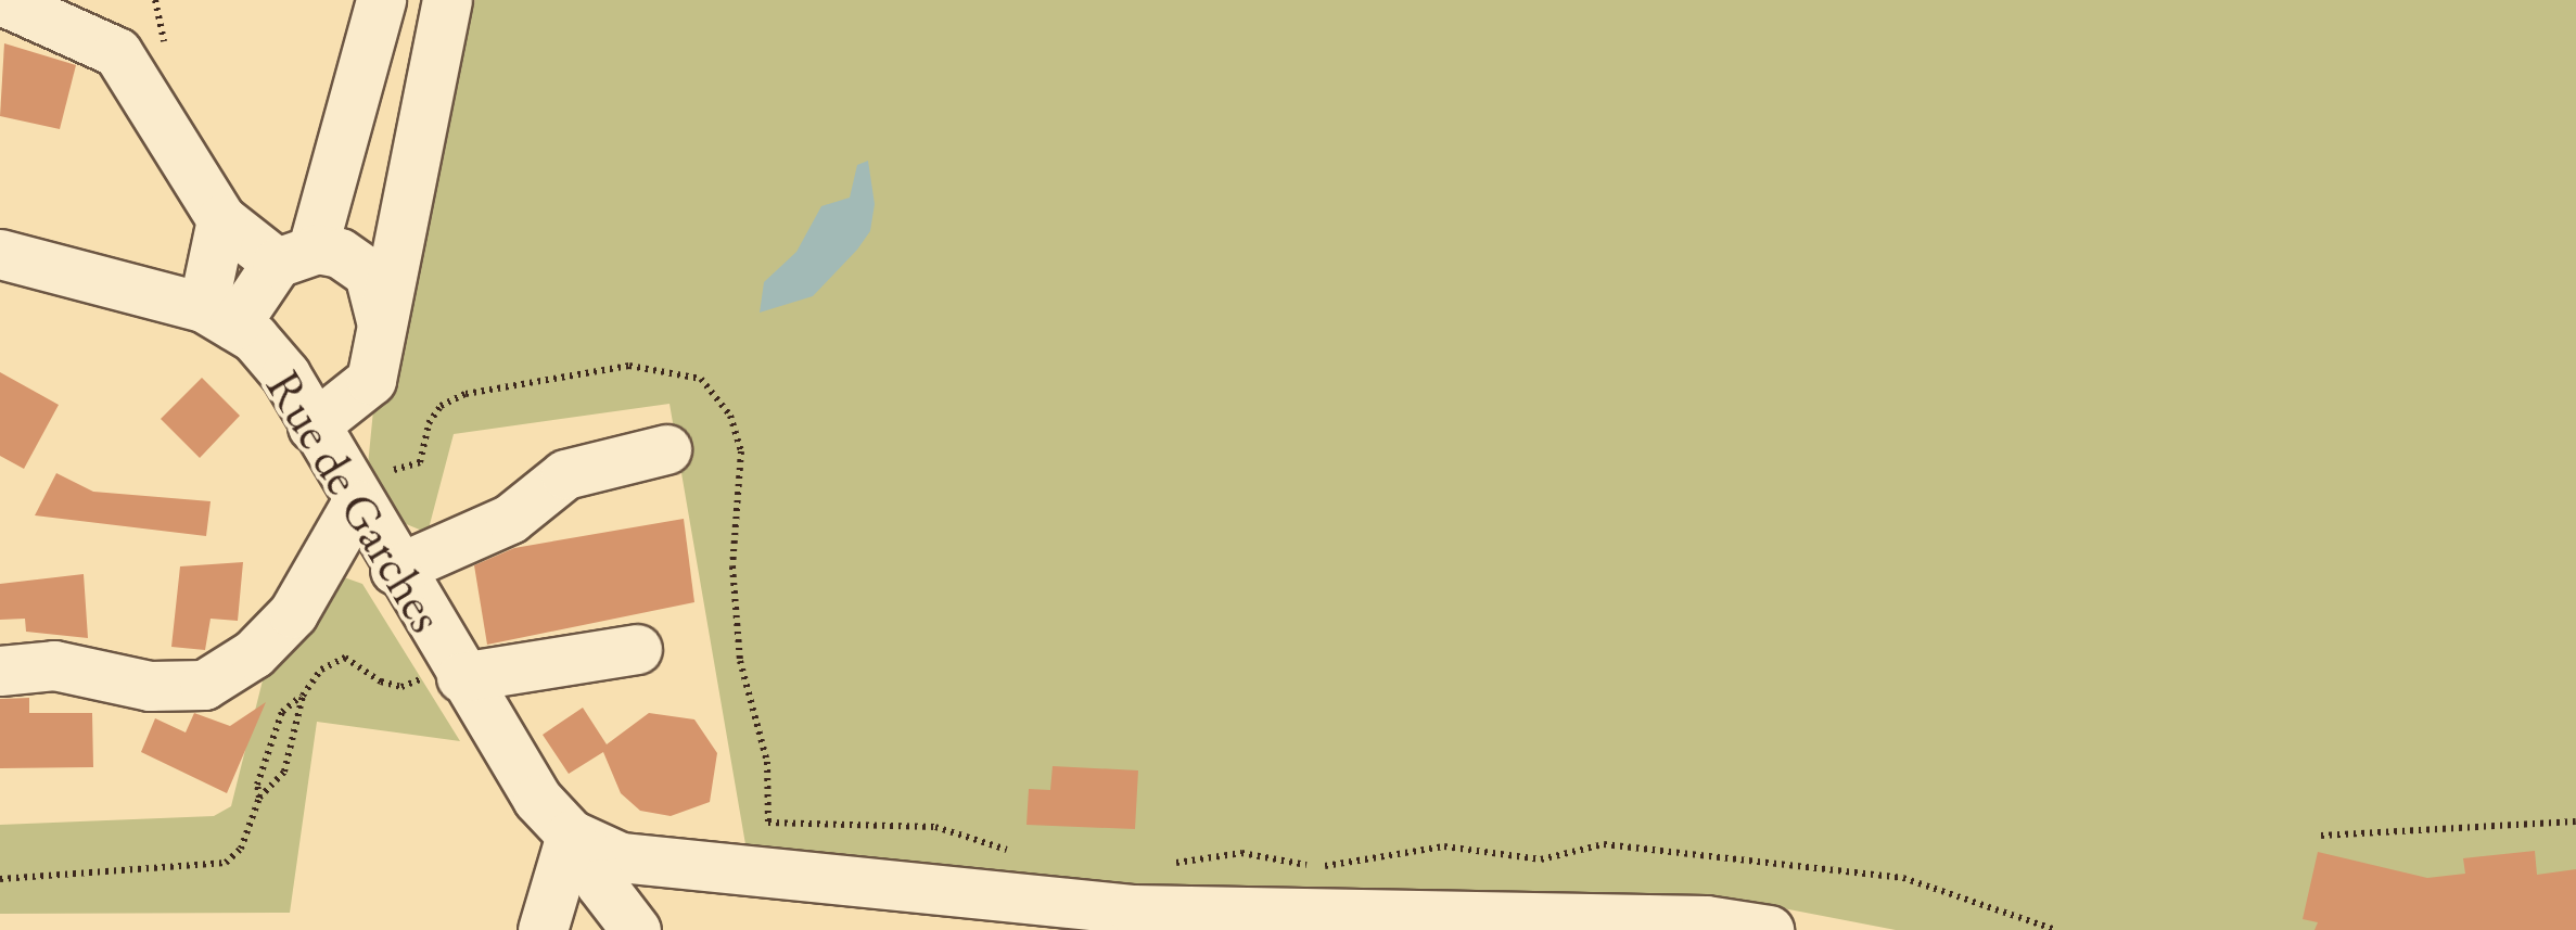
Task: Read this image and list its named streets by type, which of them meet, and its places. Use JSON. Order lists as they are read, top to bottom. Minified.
{"streets":{"street":["Rue de Garches"]}}
